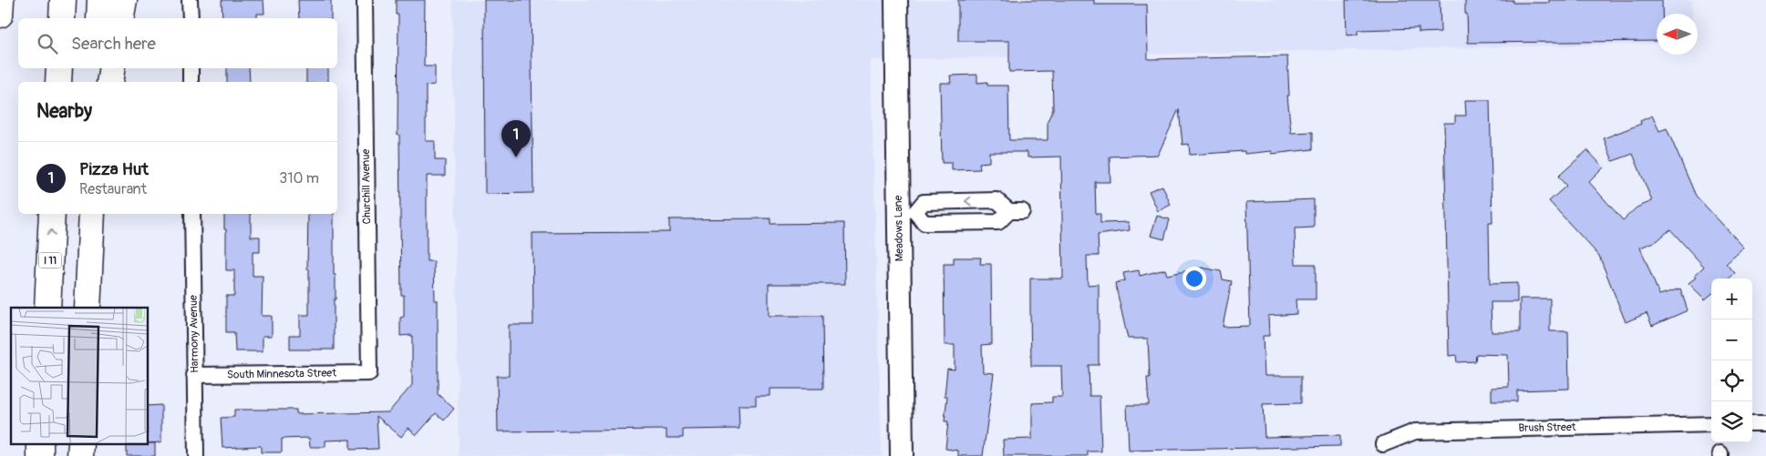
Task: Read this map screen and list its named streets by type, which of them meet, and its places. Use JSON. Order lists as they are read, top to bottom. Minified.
{"streets":{"highway":["I 11"],"street":["Churchill Avenue","Meadows Lane","Harmony Avenue","South Minnesota Street","Brush Street"]},"crossings":[["Churchill Avenue","South Minnesota Street"],["Harmony Avenue","South Minnesota Street"]],"north":"left","page":{"search":"Search here","heading":"Nearby","pins":"1","list":[{"mark":"1","name":"Pizza Hut","note":"Restaurant","value":"310 m"}],"map_buttons":["+","−"]}}
